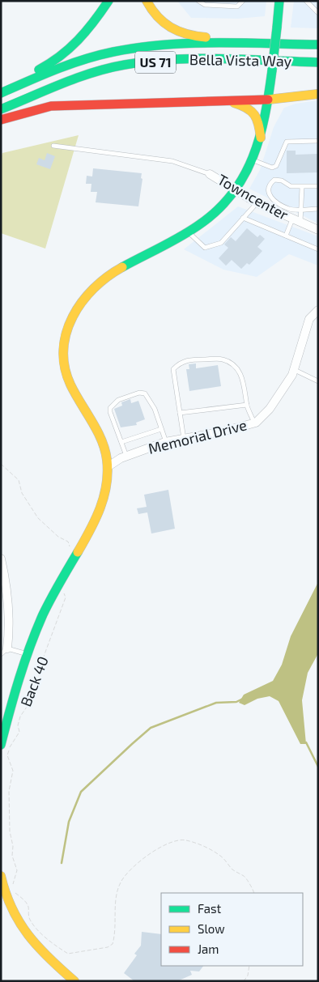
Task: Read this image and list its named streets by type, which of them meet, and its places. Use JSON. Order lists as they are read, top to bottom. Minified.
{"streets":{"main road":["Bella Vista Way","US 71"],"street":["Towncenter","Memorial Drive"],"path":["Back 40"]},"legend":["Fast","Slow","Jam"]}
